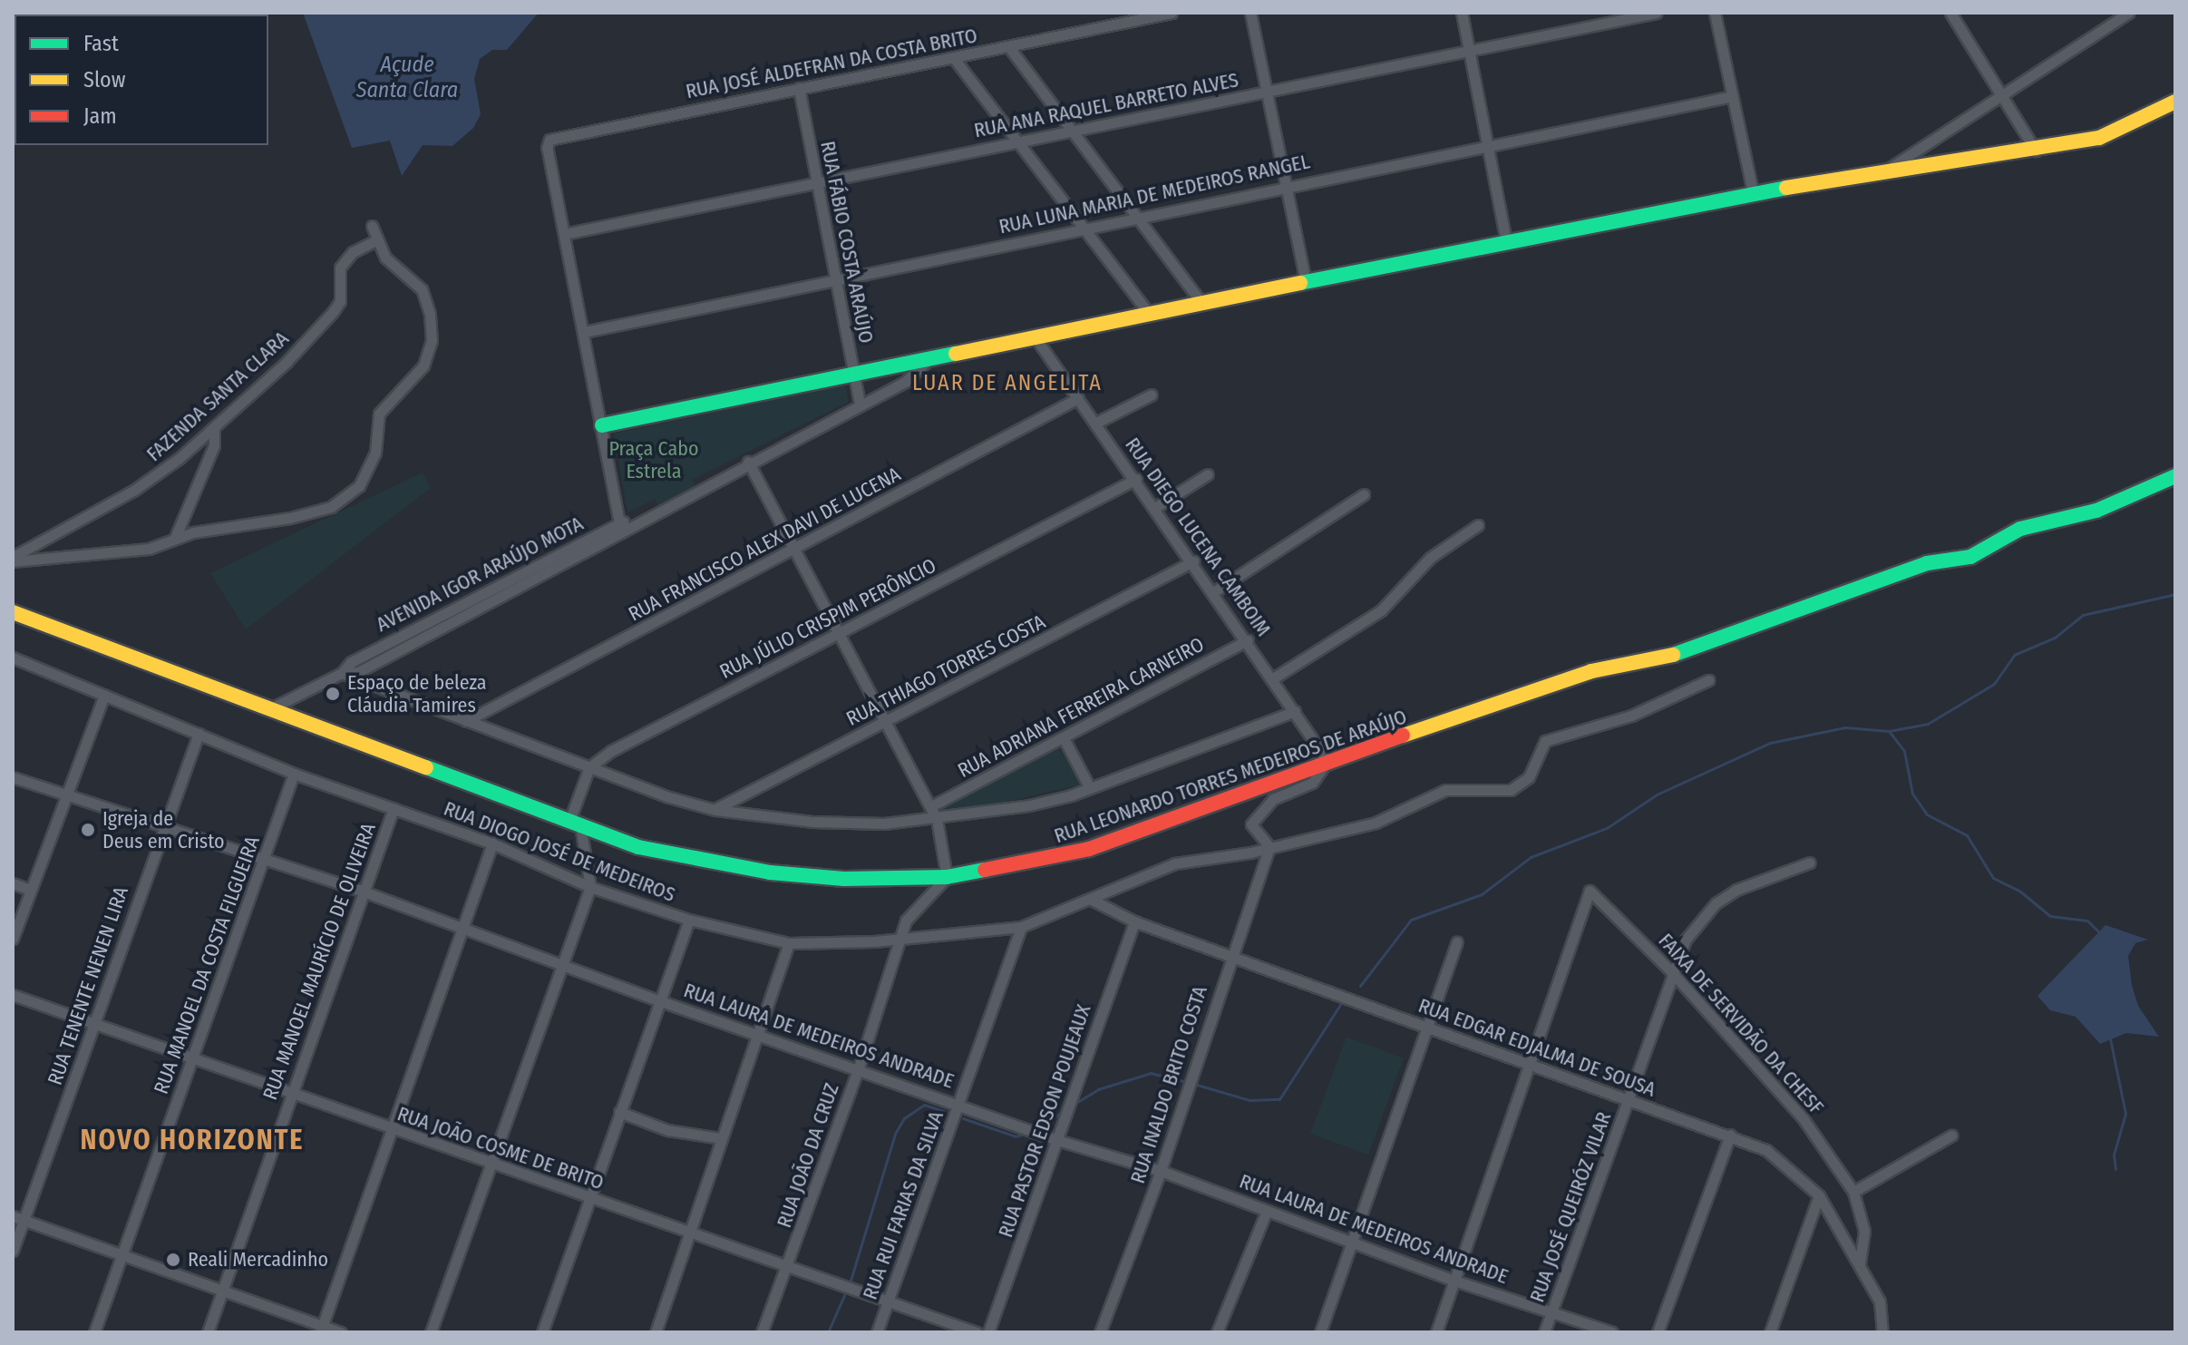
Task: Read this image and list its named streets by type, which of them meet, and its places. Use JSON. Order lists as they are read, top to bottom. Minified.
{"streets":{"street":["RUA JOSÉ ALDEFRAN DA COSTA BRITO","RUA ANA RAQUEL BARRETO ALVES","RUA LUNA MARIA DE MEDEIROS RANGEL","RUA FÁBIO COSTA ARAÚJO","FAZENDA SANTA CLARA","RUA DIEGO LUCENA CAMBOIM","RUA FRANCISCO ALEX DAVI DE LUCENA","AVENIDA IGOR ARAÚJO MOTA","RUA JÚLIO CRISPIM PERÔNCIO","RUA THIAGO TORRES COSTA","RUA ADRIANA FERREIRA CARNEIRO","RUA LEONARDO TORRES MEDEIROS DE ARAÚJO","RUA DIOGO JOSÉ DE MEDEIROS","RUA MANOEL MAURÍCIO DE OLIVEIRA","RUA MANOEL DA COSTA FILGUEIRA","RUA TENENTE NENEN LIRA","FAIXA DE SERVIDÃO DA CHESF","RUA LAURA DE MEDEIROS ANDRADE","RUA EDGAR EDJALMA DE SOUSA","RUA INALDO BRITO COSTA","RUA PASTOR EDSON POUJEAUX","RUA JOÃO COSME DE BRITO","RUA JOÃO DA CRUZ","RUA RUI FARIAS DA SILVA","RUA JOSÉ QUEIRÓZ VILAR"]},"crossings":[["RUA JOSÉ ALDEFRAN DA COSTA BRITO","RUA ANA RAQUEL BARRETO ALVES"],["RUA JOSÉ ALDEFRAN DA COSTA BRITO","RUA FÁBIO COSTA ARAÚJO"],["RUA ANA RAQUEL BARRETO ALVES","RUA FÁBIO COSTA ARAÚJO"],["RUA LUNA MARIA DE MEDEIROS RANGEL","RUA FÁBIO COSTA ARAÚJO"],["RUA FÁBIO COSTA ARAÚJO","AVENIDA IGOR ARAÚJO MOTA"],["RUA DIEGO LUCENA CAMBOIM","RUA FRANCISCO ALEX DAVI DE LUCENA"],["RUA DIEGO LUCENA CAMBOIM","RUA JÚLIO CRISPIM PERÔNCIO"],["RUA DIEGO LUCENA CAMBOIM","RUA THIAGO TORRES COSTA"],["RUA DIEGO LUCENA CAMBOIM","RUA ADRIANA FERREIRA CARNEIRO"],["RUA DIEGO LUCENA CAMBOIM","RUA LEONARDO TORRES MEDEIROS DE ARAÚJO"],["AVENIDA IGOR ARAÚJO MOTA","RUA LEONARDO TORRES MEDEIROS DE ARAÚJO"],["RUA LEONARDO TORRES MEDEIROS DE ARAÚJO","RUA JOÃO DA CRUZ"],["RUA DIOGO JOSÉ DE MEDEIROS","RUA MANOEL MAURÍCIO DE OLIVEIRA"],["RUA DIOGO JOSÉ DE MEDEIROS","RUA MANOEL DA COSTA FILGUEIRA"],["RUA DIOGO JOSÉ DE MEDEIROS","RUA TENENTE NENEN LIRA"],["RUA DIOGO JOSÉ DE MEDEIROS","RUA EDGAR EDJALMA DE SOUSA"],["RUA DIOGO JOSÉ DE MEDEIROS","RUA INALDO BRITO COSTA"],["RUA DIOGO JOSÉ DE MEDEIROS","RUA JOÃO DA CRUZ"],["RUA DIOGO JOSÉ DE MEDEIROS","RUA RUI FARIAS DA SILVA"],["RUA MANOEL MAURÍCIO DE OLIVEIRA","RUA LAURA DE MEDEIROS ANDRADE"],["RUA MANOEL MAURÍCIO DE OLIVEIRA","RUA JOÃO COSME DE BRITO"],["RUA MANOEL DA COSTA FILGUEIRA","RUA LAURA DE MEDEIROS ANDRADE"],["RUA MANOEL DA COSTA FILGUEIRA","RUA JOÃO COSME DE BRITO"],["RUA TENENTE NENEN LIRA","RUA LAURA DE MEDEIROS ANDRADE"],["RUA TENENTE NENEN LIRA","RUA JOÃO COSME DE BRITO"],["FAIXA DE SERVIDÃO DA CHESF","RUA EDGAR EDJALMA DE SOUSA"],["FAIXA DE SERVIDÃO DA CHESF","RUA JOSÉ QUEIRÓZ VILAR"],["RUA LAURA DE MEDEIROS ANDRADE","RUA INALDO BRITO COSTA"],["RUA LAURA DE MEDEIROS ANDRADE","RUA PASTOR EDSON POUJEAUX"],["RUA LAURA DE MEDEIROS ANDRADE","RUA JOÃO DA CRUZ"],["RUA LAURA DE MEDEIROS ANDRADE","RUA RUI FARIAS DA SILVA"],["RUA LAURA DE MEDEIROS ANDRADE","RUA JOSÉ QUEIRÓZ VILAR"],["RUA EDGAR EDJALMA DE SOUSA","RUA INALDO BRITO COSTA"],["RUA EDGAR EDJALMA DE SOUSA","RUA PASTOR EDSON POUJEAUX"],["RUA EDGAR EDJALMA DE SOUSA","RUA JOSÉ QUEIRÓZ VILAR"],["RUA JOÃO COSME DE BRITO","RUA JOÃO DA CRUZ"],["RUA JOÃO COSME DE BRITO","RUA RUI FARIAS DA SILVA"]],"districts":["LUAR DE ANGELITA","NOVO HORIZONTE"],"water":["Açude Santa Clara"],"parks":["Praça Cabo Estrela"],"places":["Espaço de beleza Cláudia Tamires","Igreja de Deus em Cristo","Reali Mercadinho"],"legend":["Fast","Slow","Jam"]}
